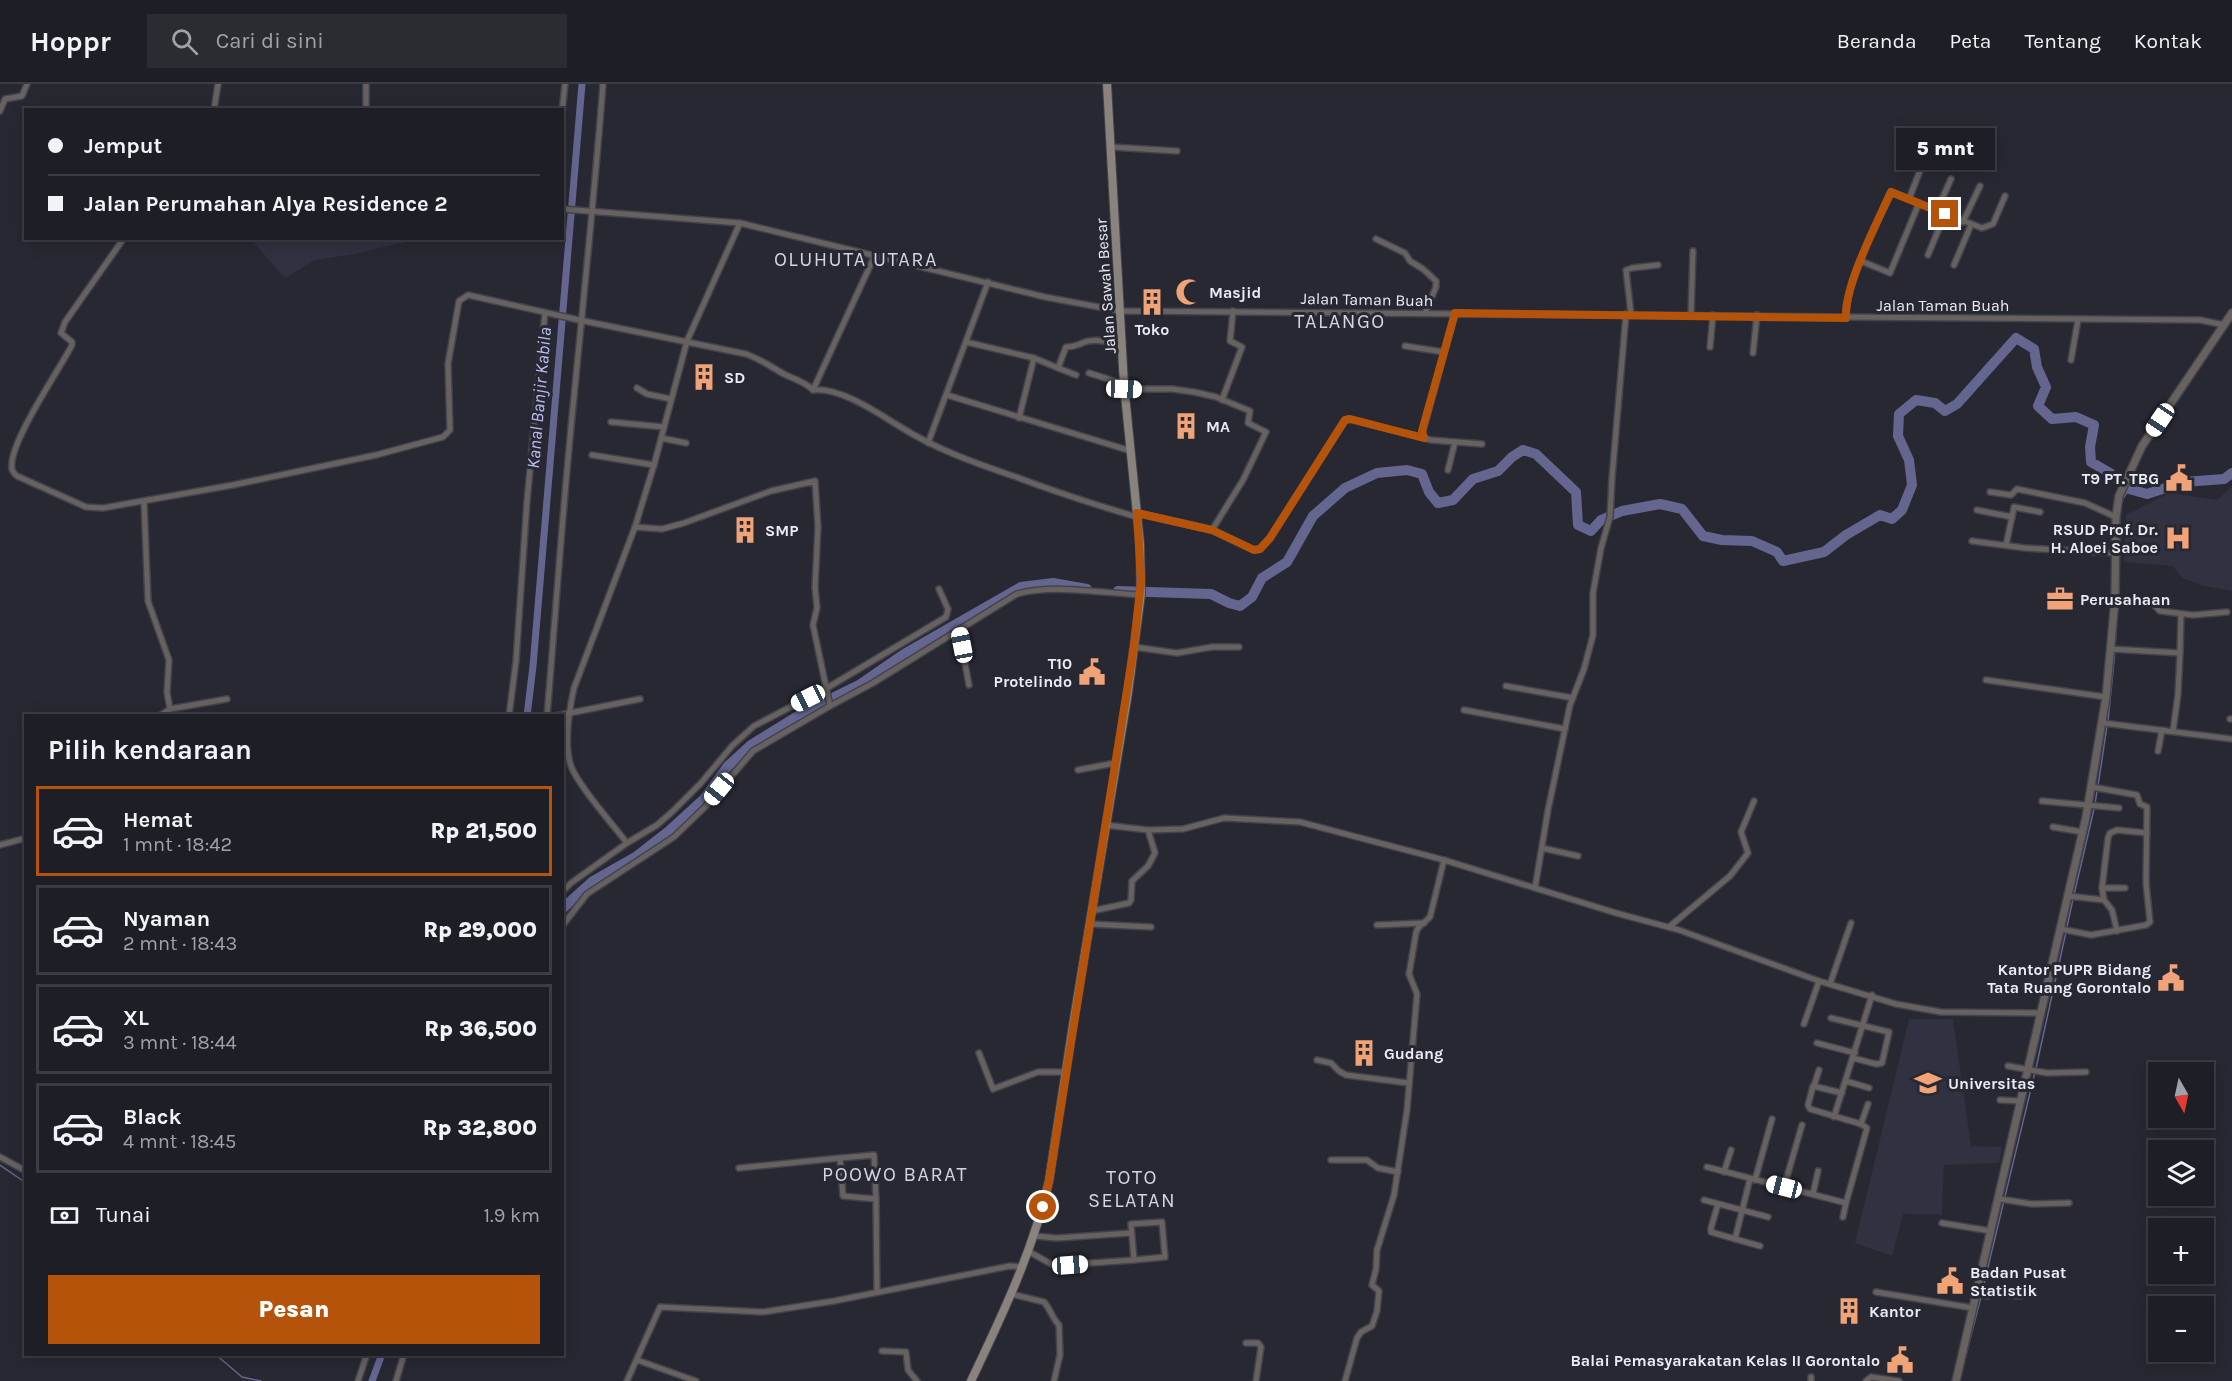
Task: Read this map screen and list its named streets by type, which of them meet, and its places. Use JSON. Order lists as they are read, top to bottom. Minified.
{"streets":{"main road":["Jalan Sawah Besar"],"street":["Jalan Taman Buah"]},"crossings":[["Jalan Sawah Besar","Jalan Taman Buah"]],"districts":["OLUHUTA UTARA","TALANGO","POOWO BARAT","TOTO SELATAN"],"water":["Kanal Banjir Kabila"],"places":{"mosque":["Masjid"],"building":["Toko","SD","MA","SMP","Gudang","Kantor"],"public building":["T9 PT. TBG","T10 Protelindo","Kantor PUPR Bidang Tata Ruang Gorontalo","Badan Pusat Statistik","Balai Pemasyarakatan Kelas II Gorontalo"],"hospital":["RSUD Prof. Dr. H. Aloei Saboe"],"office":["Perusahaan"],"school or university":["Universitas"]},"north":"bottom","page":{"header":"Hoppr","search":"Cari di sini","nav":["Beranda","Peta","Tentang","Kontak"],"banner":["Jemput","Jalan Perumahan Alya Residence 2"],"bubble":"5 mnt","heading":"Pilih kendaraan","list":[{"name":"Hemat","note":"1 mnt · 18:42","value":"Rp 21,500"},{"name":"Nyaman","note":"2 mnt · 18:43","value":"Rp 29,000"},{"name":"XL","note":"3 mnt · 18:44","value":"Rp 36,500"},{"name":"Black","note":"4 mnt · 18:45","value":"Rp 32,800"}],"map_buttons":["+","−"],"pay":["Tunai","1.9 km"],"buttons":"Pesan"}}
